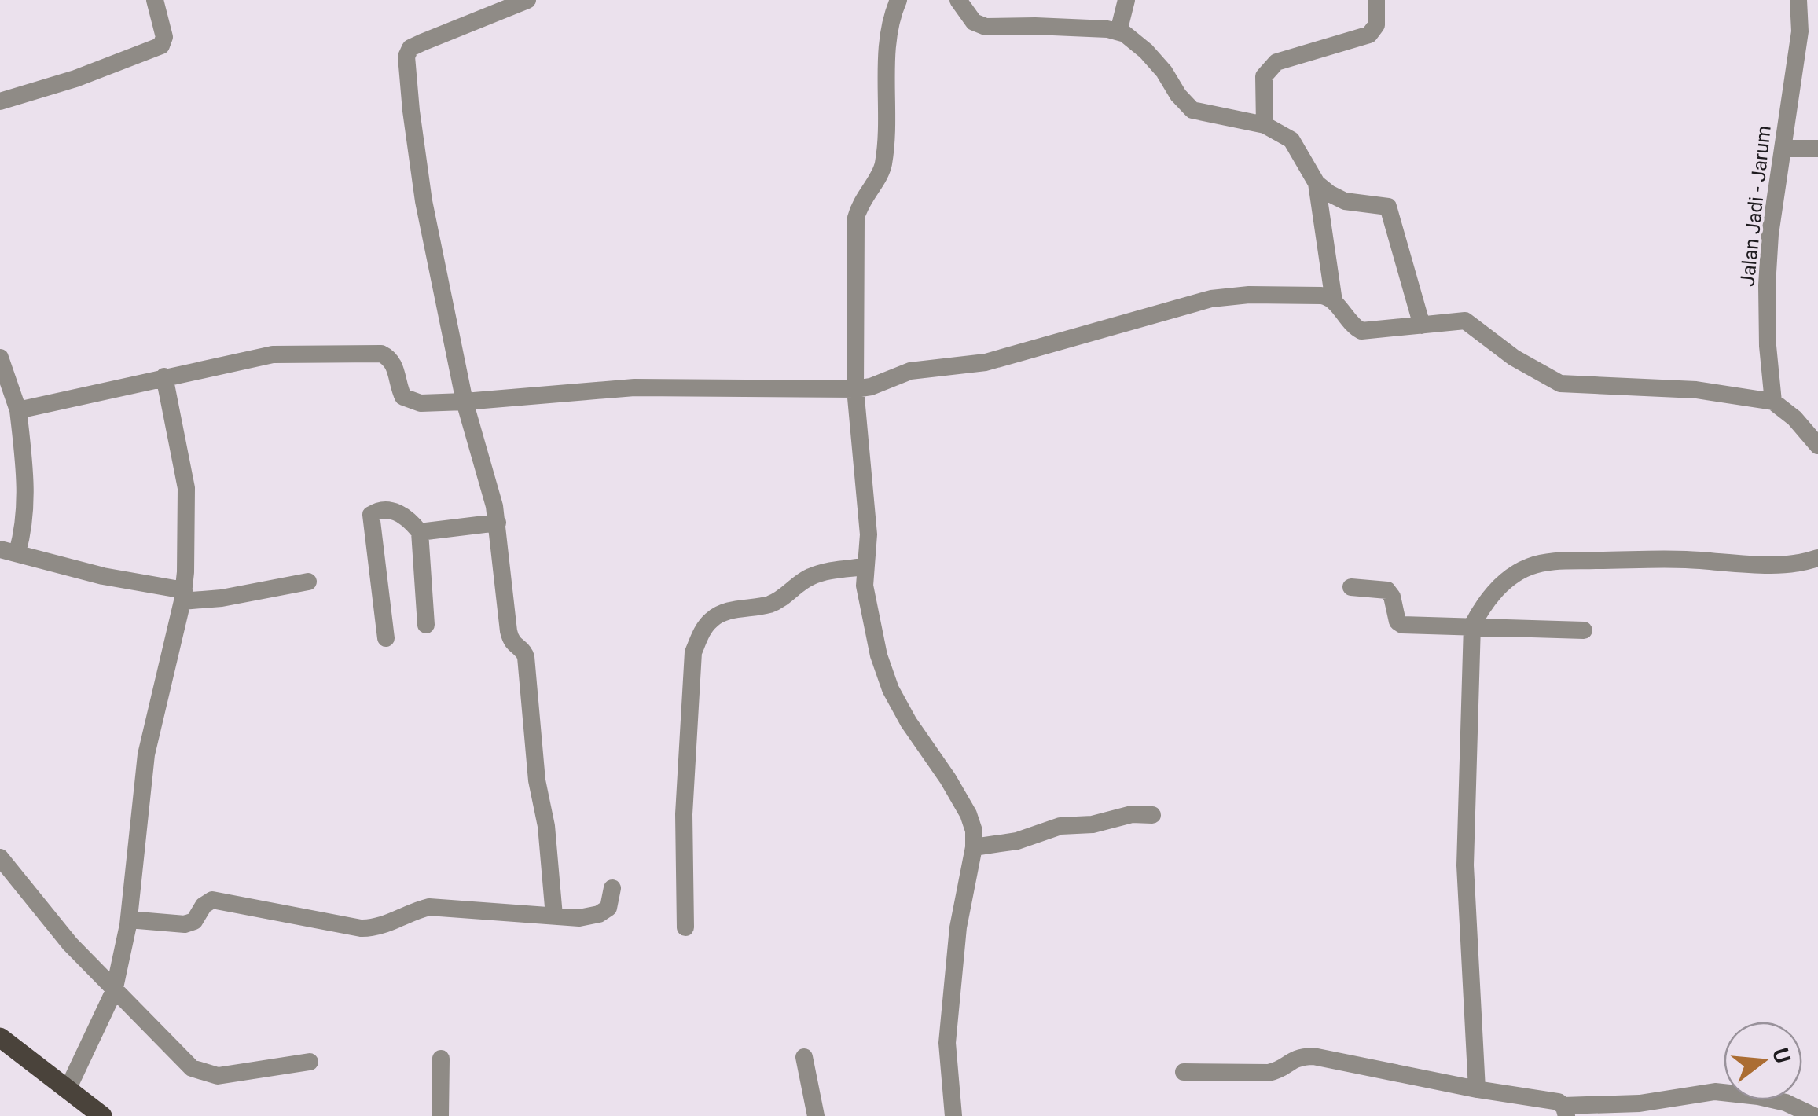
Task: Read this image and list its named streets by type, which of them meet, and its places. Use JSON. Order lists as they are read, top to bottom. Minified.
{"streets":{"street":["Jalan Jadi - Jarum"]},"north":"right"}
